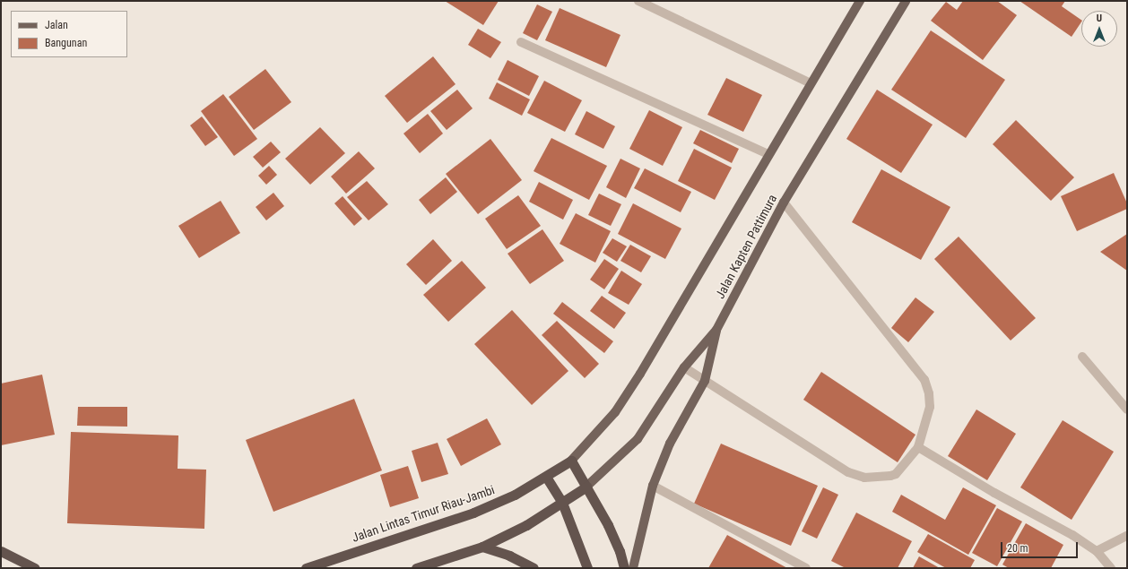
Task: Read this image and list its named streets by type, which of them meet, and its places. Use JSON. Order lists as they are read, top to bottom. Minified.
{"streets":{"highway":["Jalan Lintas Timur Riau-Jambi"],"main road":["Jalan Kapten Pattimura"]},"crossings":[["Jalan Kapten Pattimura","Jalan Lintas Timur Riau-Jambi"]],"legend":["Jalan","Bangunan"],"scale_bar":"20 m","north":"top"}
